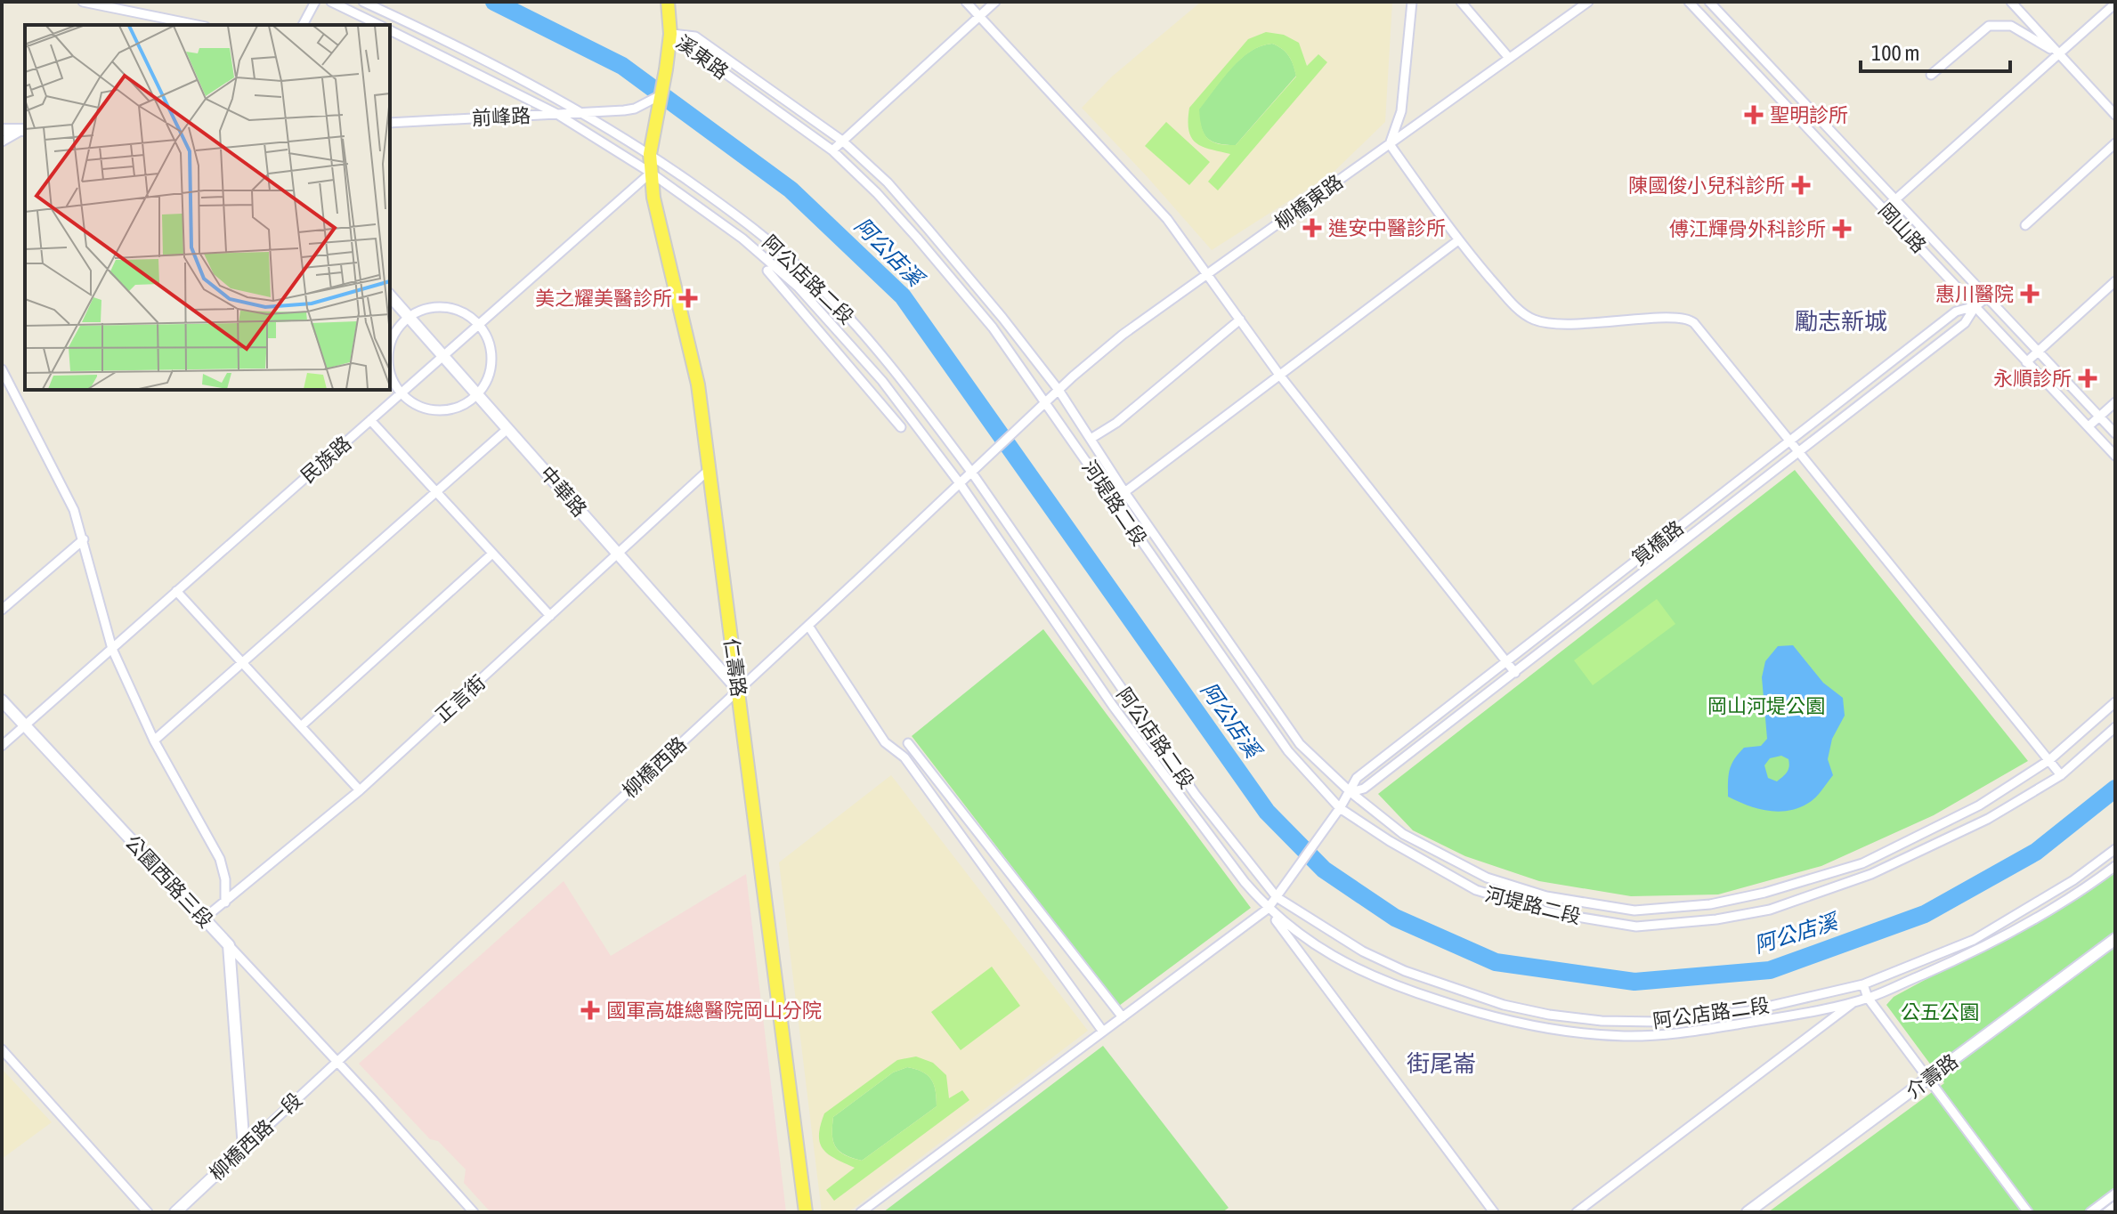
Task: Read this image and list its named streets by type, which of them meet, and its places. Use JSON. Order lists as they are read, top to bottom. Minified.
{"streets":{"main road":["中華路","仁壽路","公園西路三段","介壽路","柳橋西路一段"],"street":["溪東路","前峰路","柳橋東路","岡山路","阿公店路二段","民族路","河堤路二段","筧橋路","正言街","柳橋西路"]},"crossings":[["溪東路","柳橋東路"],["溪東路","河堤路二段"],["溪東路","仁壽路"],["前峰路","阿公店路二段"],["前峰路","仁壽路"],["柳橋東路","河堤路二段"],["柳橋東路","柳橋西路"],["岡山路","筧橋路"],["阿公店路二段","民族路"],["阿公店路二段","筧橋路"],["阿公店路二段","仁壽路"],["阿公店路二段","柳橋西路"],["民族路","中華路"],["民族路","仁壽路"],["民族路","公園西路三段"],["中華路","仁壽路"],["中華路","正言街"],["中華路","柳橋西路"],["河堤路二段","筧橋路"],["仁壽路","正言街"],["仁壽路","柳橋西路"],["正言街","公園西路三段"],["柳橋西路","公園西路三段"],["柳橋西路","柳橋西路一段"],["公園西路三段","柳橋西路一段"]],"districts":["勵志新城","街尾崙"],"water":["阿公店溪"],"parks":["岡山河堤公園","公五公園"],"places":{"health":["聖明診所","陳國俊小兒科診所","進安中醫診所","傅江輝骨外科診所","惠川醫院","美之耀美醫診所","永順診所","國軍高雄總醫院岡山分院"]},"scale_bar":"100 m"}
